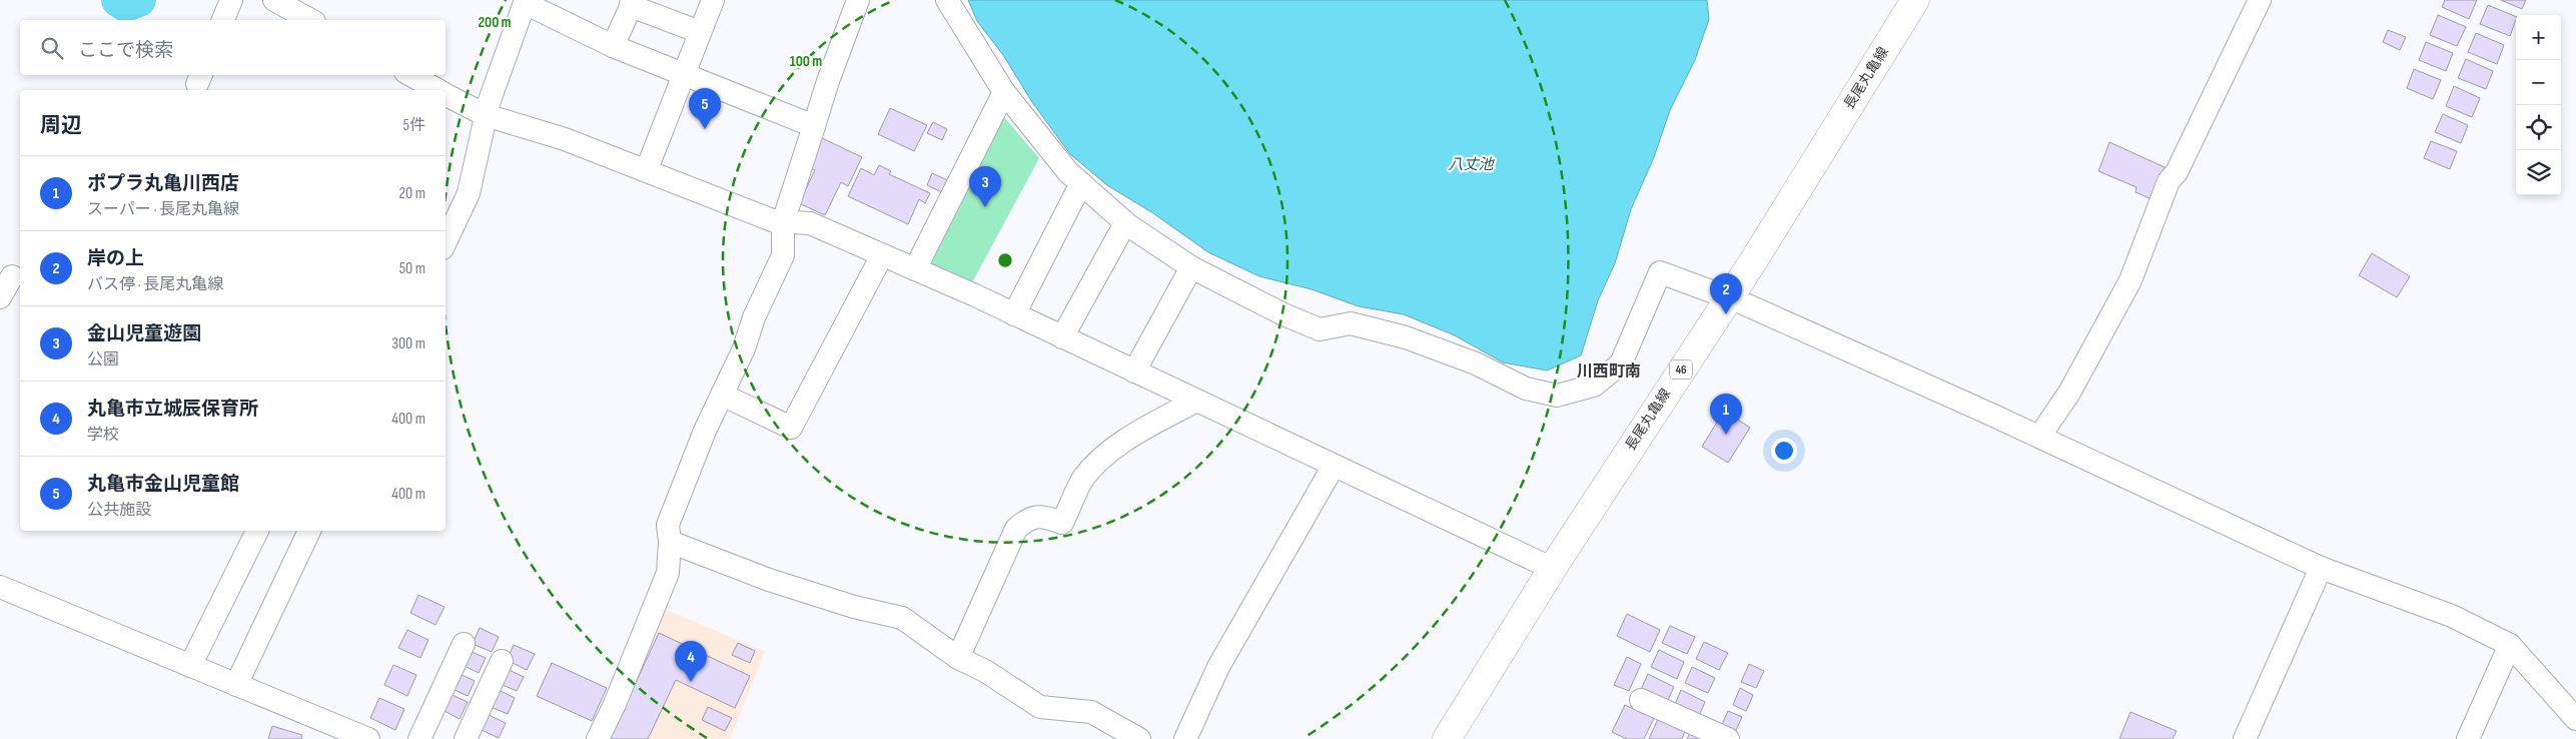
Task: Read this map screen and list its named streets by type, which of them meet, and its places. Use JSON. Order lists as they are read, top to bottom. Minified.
{"streets":{"main road":["長尾丸亀線","46"]},"districts":["川西町南"],"water":["八丈池"],"page":{"map_buttons":["+","−"],"search":"ここで検索","pins":["5","3","2","1","4"],"heading":["周辺","5件"],"list":[{"mark":"1","name":"ポプラ丸亀川西店","note":"スーパー · 長尾丸亀線","value":"20 m"},{"mark":"2","name":"岸の上","note":"バス停 · 長尾丸亀線","value":"50 m"},{"mark":"3","name":"金山児童遊園","note":"公園","value":"300 m"},{"mark":"4","name":"丸亀市立城辰保育所","note":"学校","value":"400 m"},{"mark":"5","name":"丸亀市金山児童館","note":"公共施設","value":"400 m"}]},"rings":["200 m","100 m"]}
